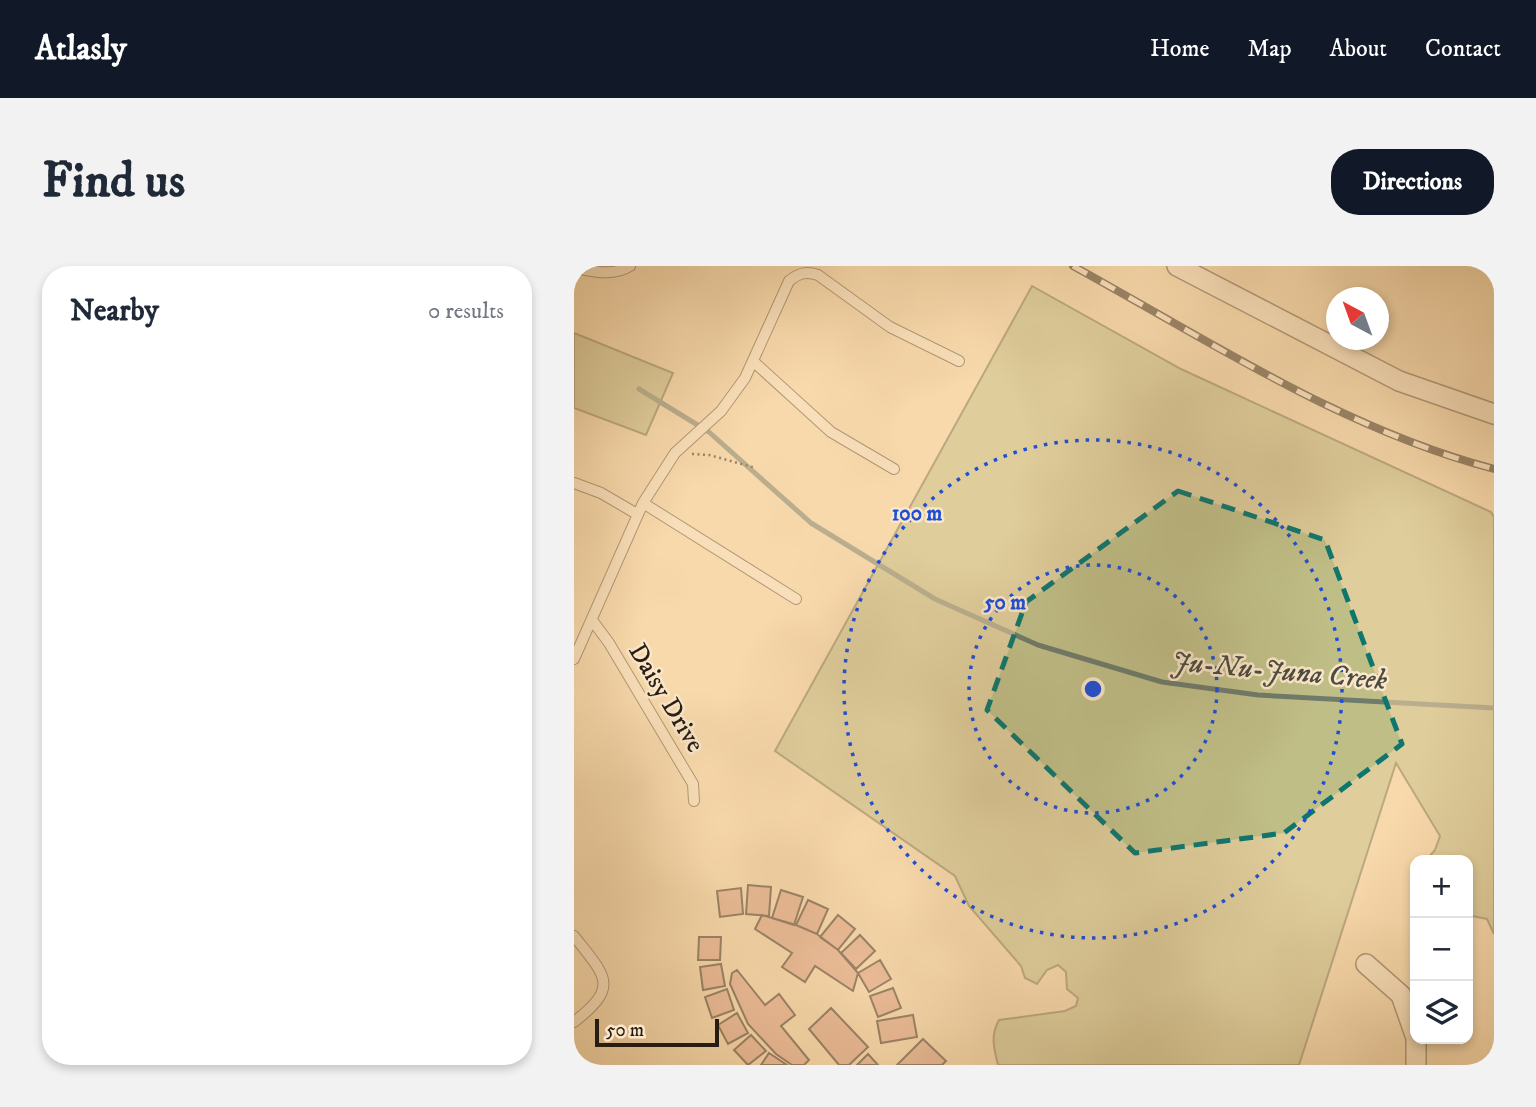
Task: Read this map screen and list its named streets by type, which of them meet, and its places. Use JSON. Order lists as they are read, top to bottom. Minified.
{"streets":{"lane":["Daisy Drive"]},"water":["Ju-Nu-Juna Creek"],"scale_bar":"50 m","north":"top left","page":{"header":"Atlasly","nav":["Home","Map","About","Contact"],"buttons":"Directions","title":"Find us","heading":["Nearby","0 results"],"map_buttons":["+","−"],"scale":"50 m"},"rings":["100 m","50 m"]}
